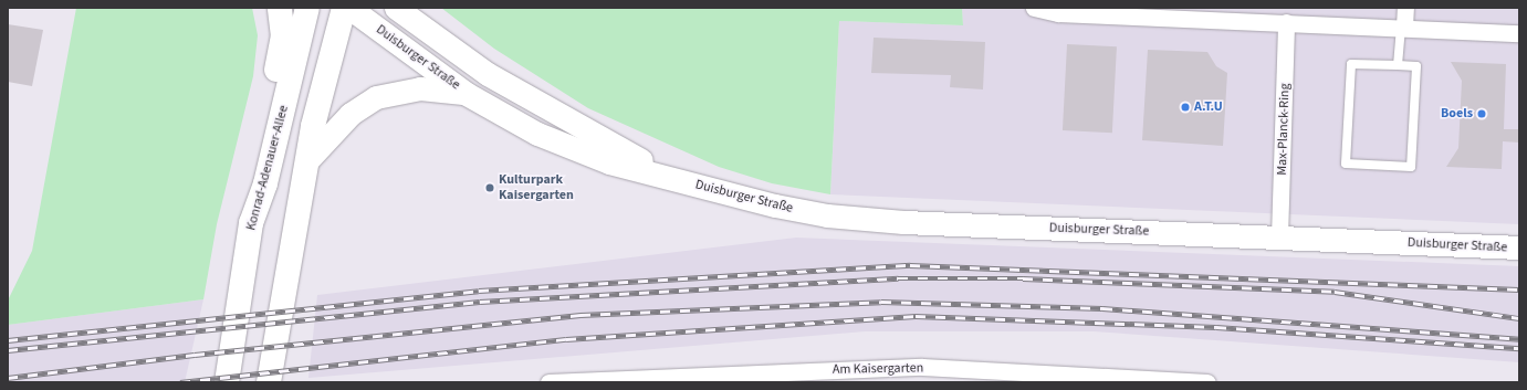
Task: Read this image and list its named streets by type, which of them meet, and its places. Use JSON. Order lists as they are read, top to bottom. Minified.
{"streets":{"main road":["Duisburger Straße","Konrad-Adenauer-Allee"],"street":["Max-Planck-Ring","Am Kaisergarten"]},"crossings":[["Duisburger Straße","Max-Planck-Ring"]],"places":["A.T.U","Boels","Kulturpark Kaisergarten"]}
